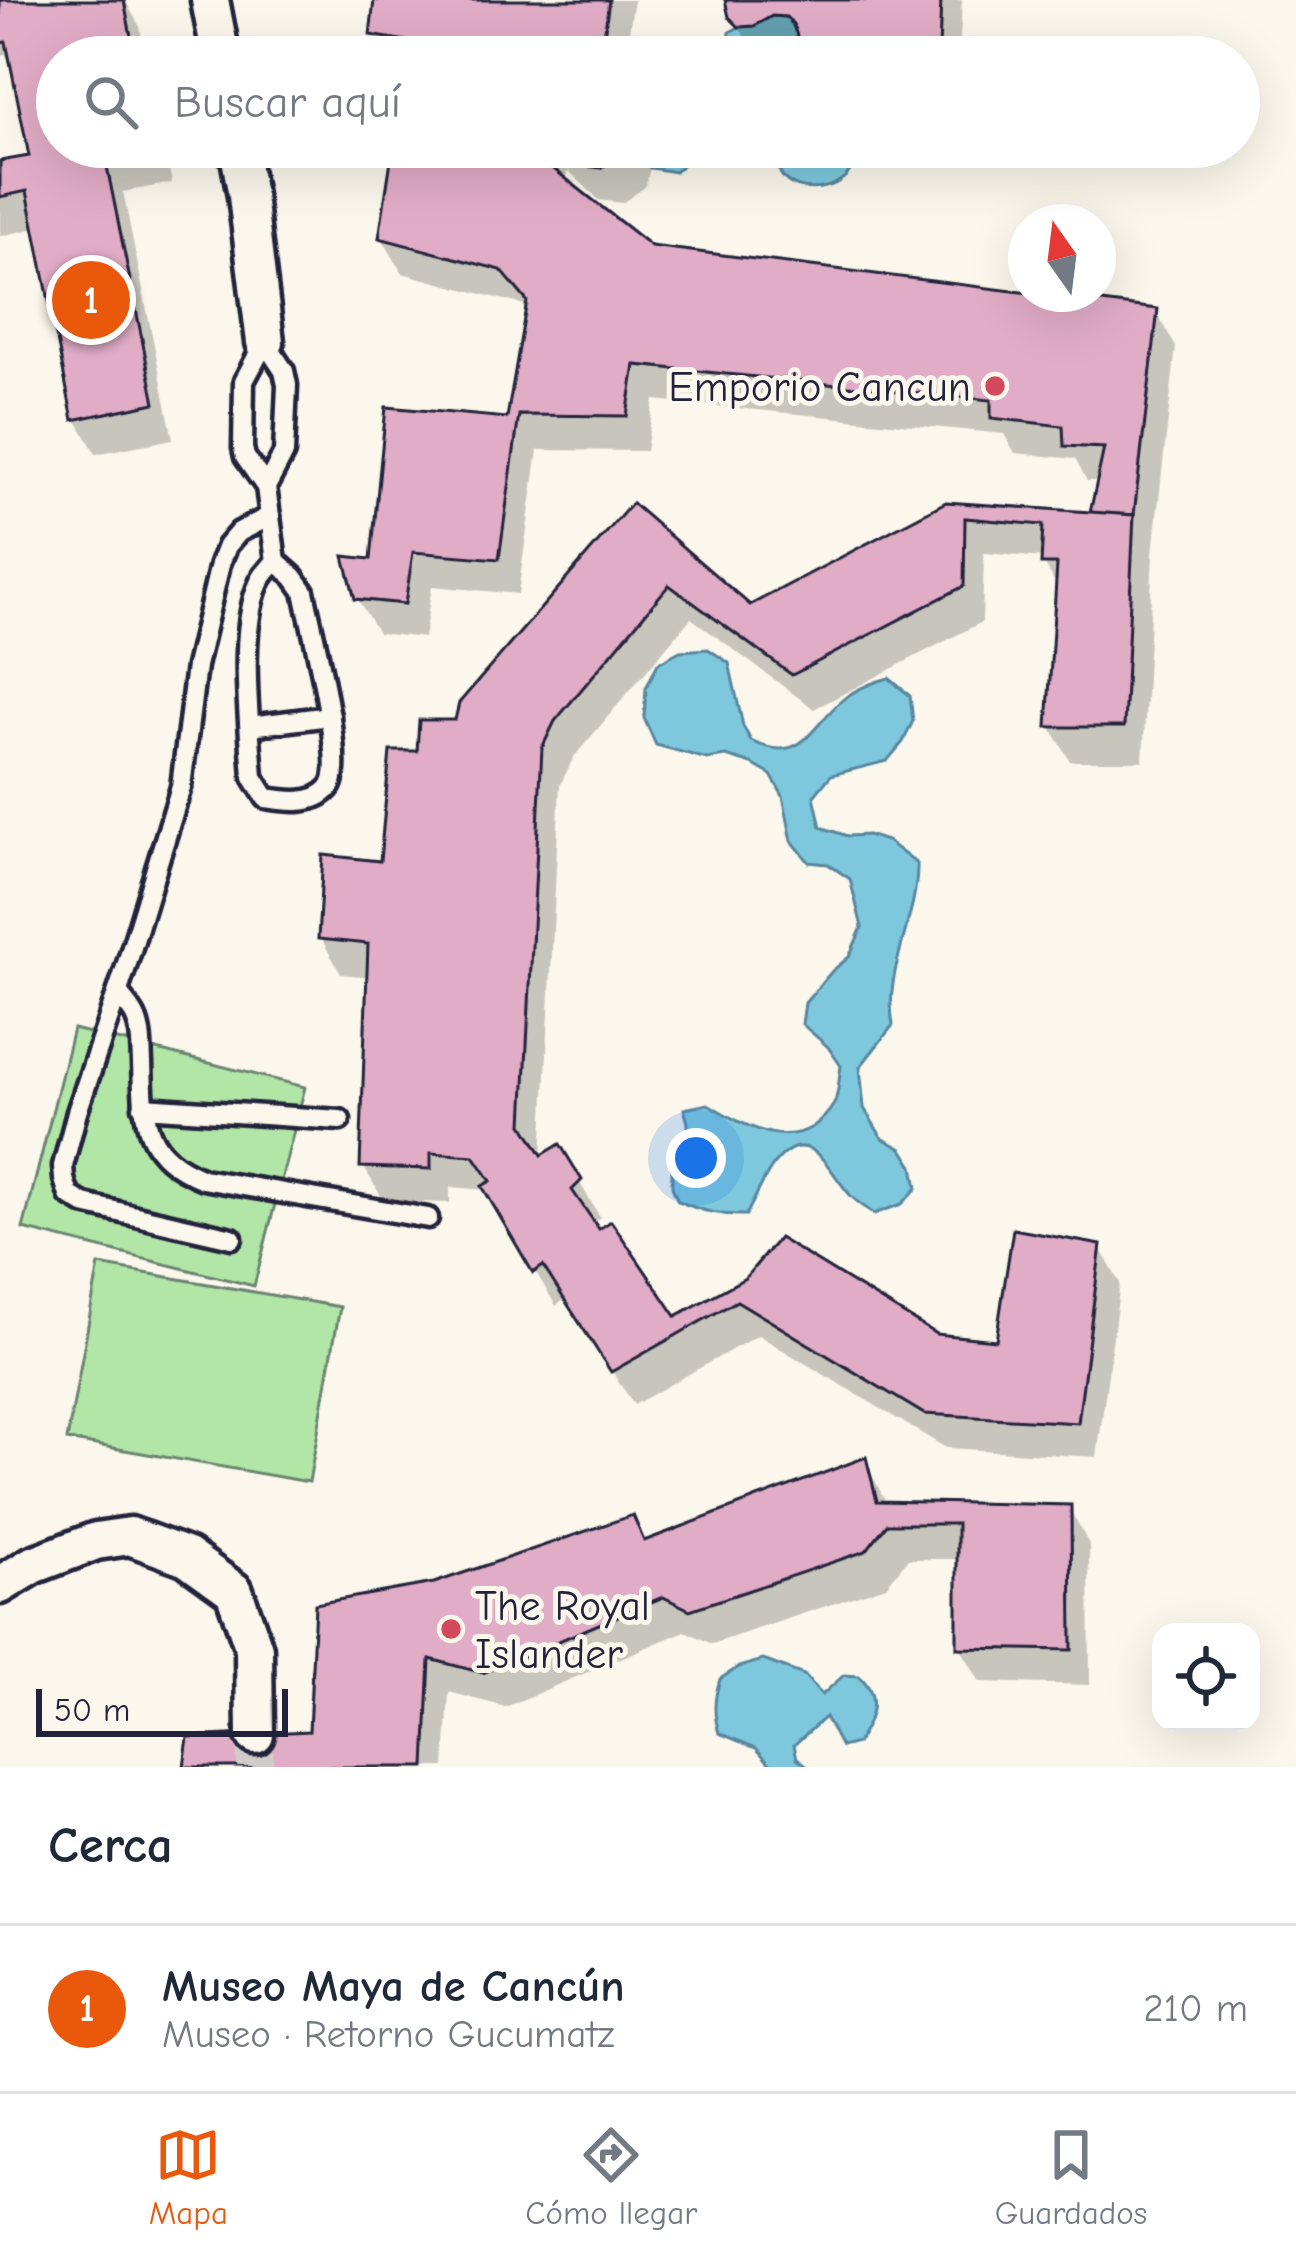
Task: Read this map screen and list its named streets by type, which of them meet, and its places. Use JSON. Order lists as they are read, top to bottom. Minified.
{"places":["Emporio Cancun","The Royal Islander"],"scale_bar":"50 m","north":"top","page":{"search":"Buscar aquí","pins":"1","scale":"50 m","heading":"Cerca","list":[{"mark":"1","name":"Museo Maya de Cancún","note":"Museo · Retorno Gucumatz","value":"210 m"}],"nav":["Mapa","Cómo llegar","Guardados"]}}
